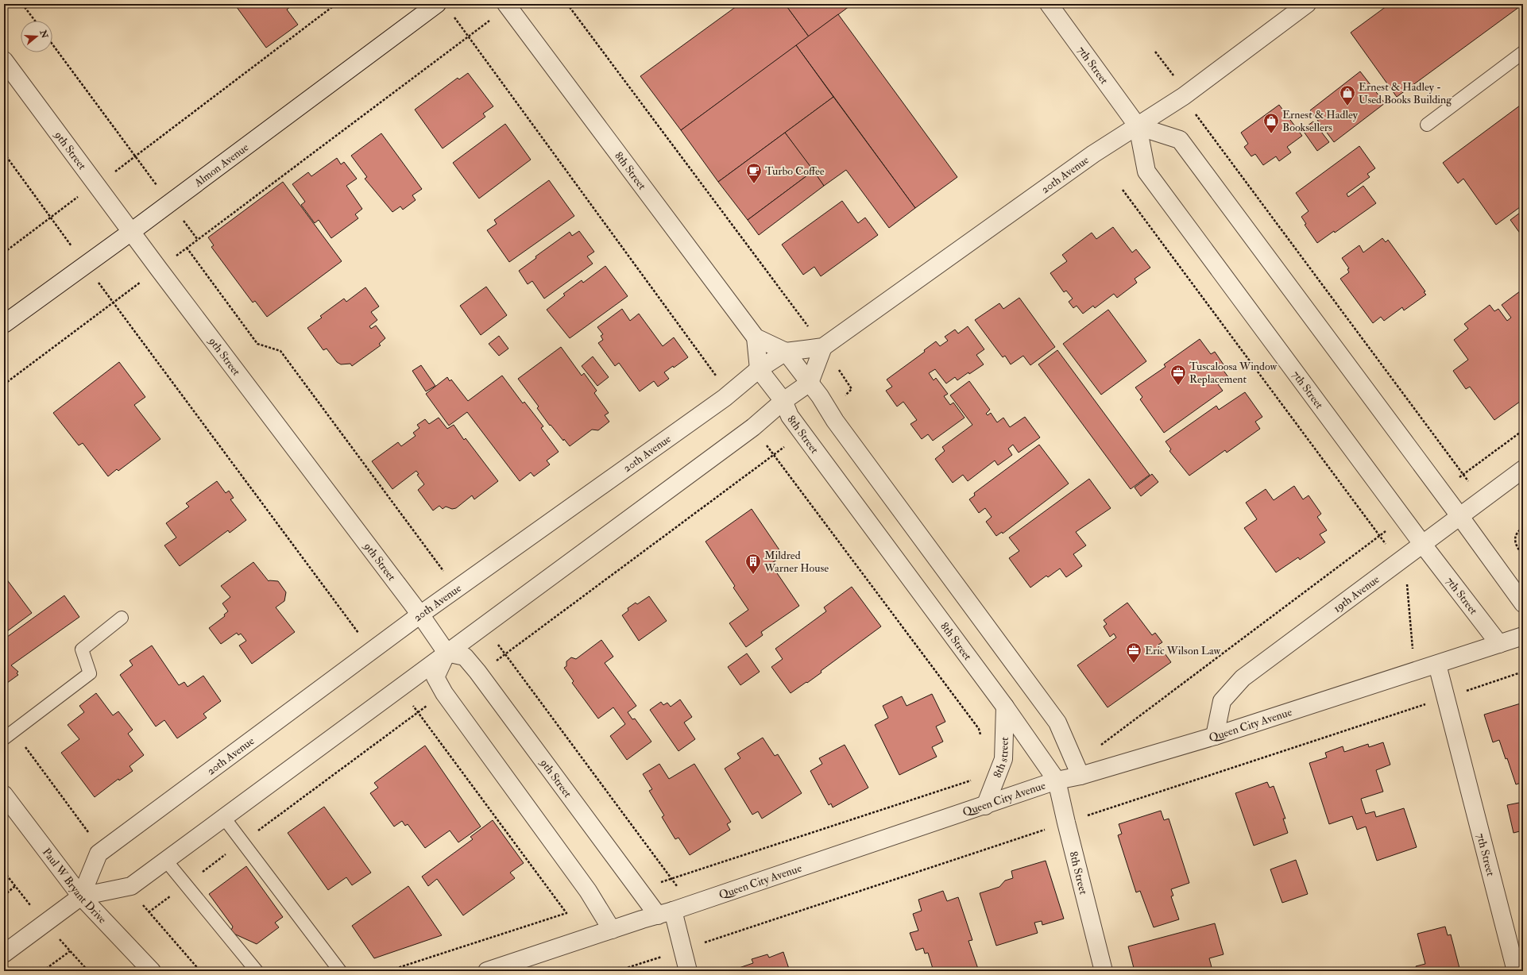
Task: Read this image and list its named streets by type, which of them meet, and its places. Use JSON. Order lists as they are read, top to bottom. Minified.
{"streets":{"street":["7th Street","9th Street","Almon Avenue","8th Street","20th Avenue","19th Avenue","Queen City Avenue","8th street","Paul W Bryant Drive"]},"crossings":[["7th Street","20th Avenue"],["7th Street","19th Avenue"],["7th Street","Queen City Avenue"],["9th Street","Almon Avenue"],["9th Street","20th Avenue"],["9th Street","Queen City Avenue"],["8th Street","20th Avenue"],["8th Street","Queen City Avenue"],["8th Street","8th street"],["20th Avenue","Paul W Bryant Drive"],["19th Avenue","Queen City Avenue"],["Queen City Avenue","8th street"]],"places":{"shop":["Ernest & Hadley - Used Books Building","Ernest & Hadley Booksellers"],"cafe":["Turbo Coffee"],"office":["Tuscaloosa Window Replacement","Eric Wilson Law"],"building":["Mildred Warner House"]},"north":"right"}
